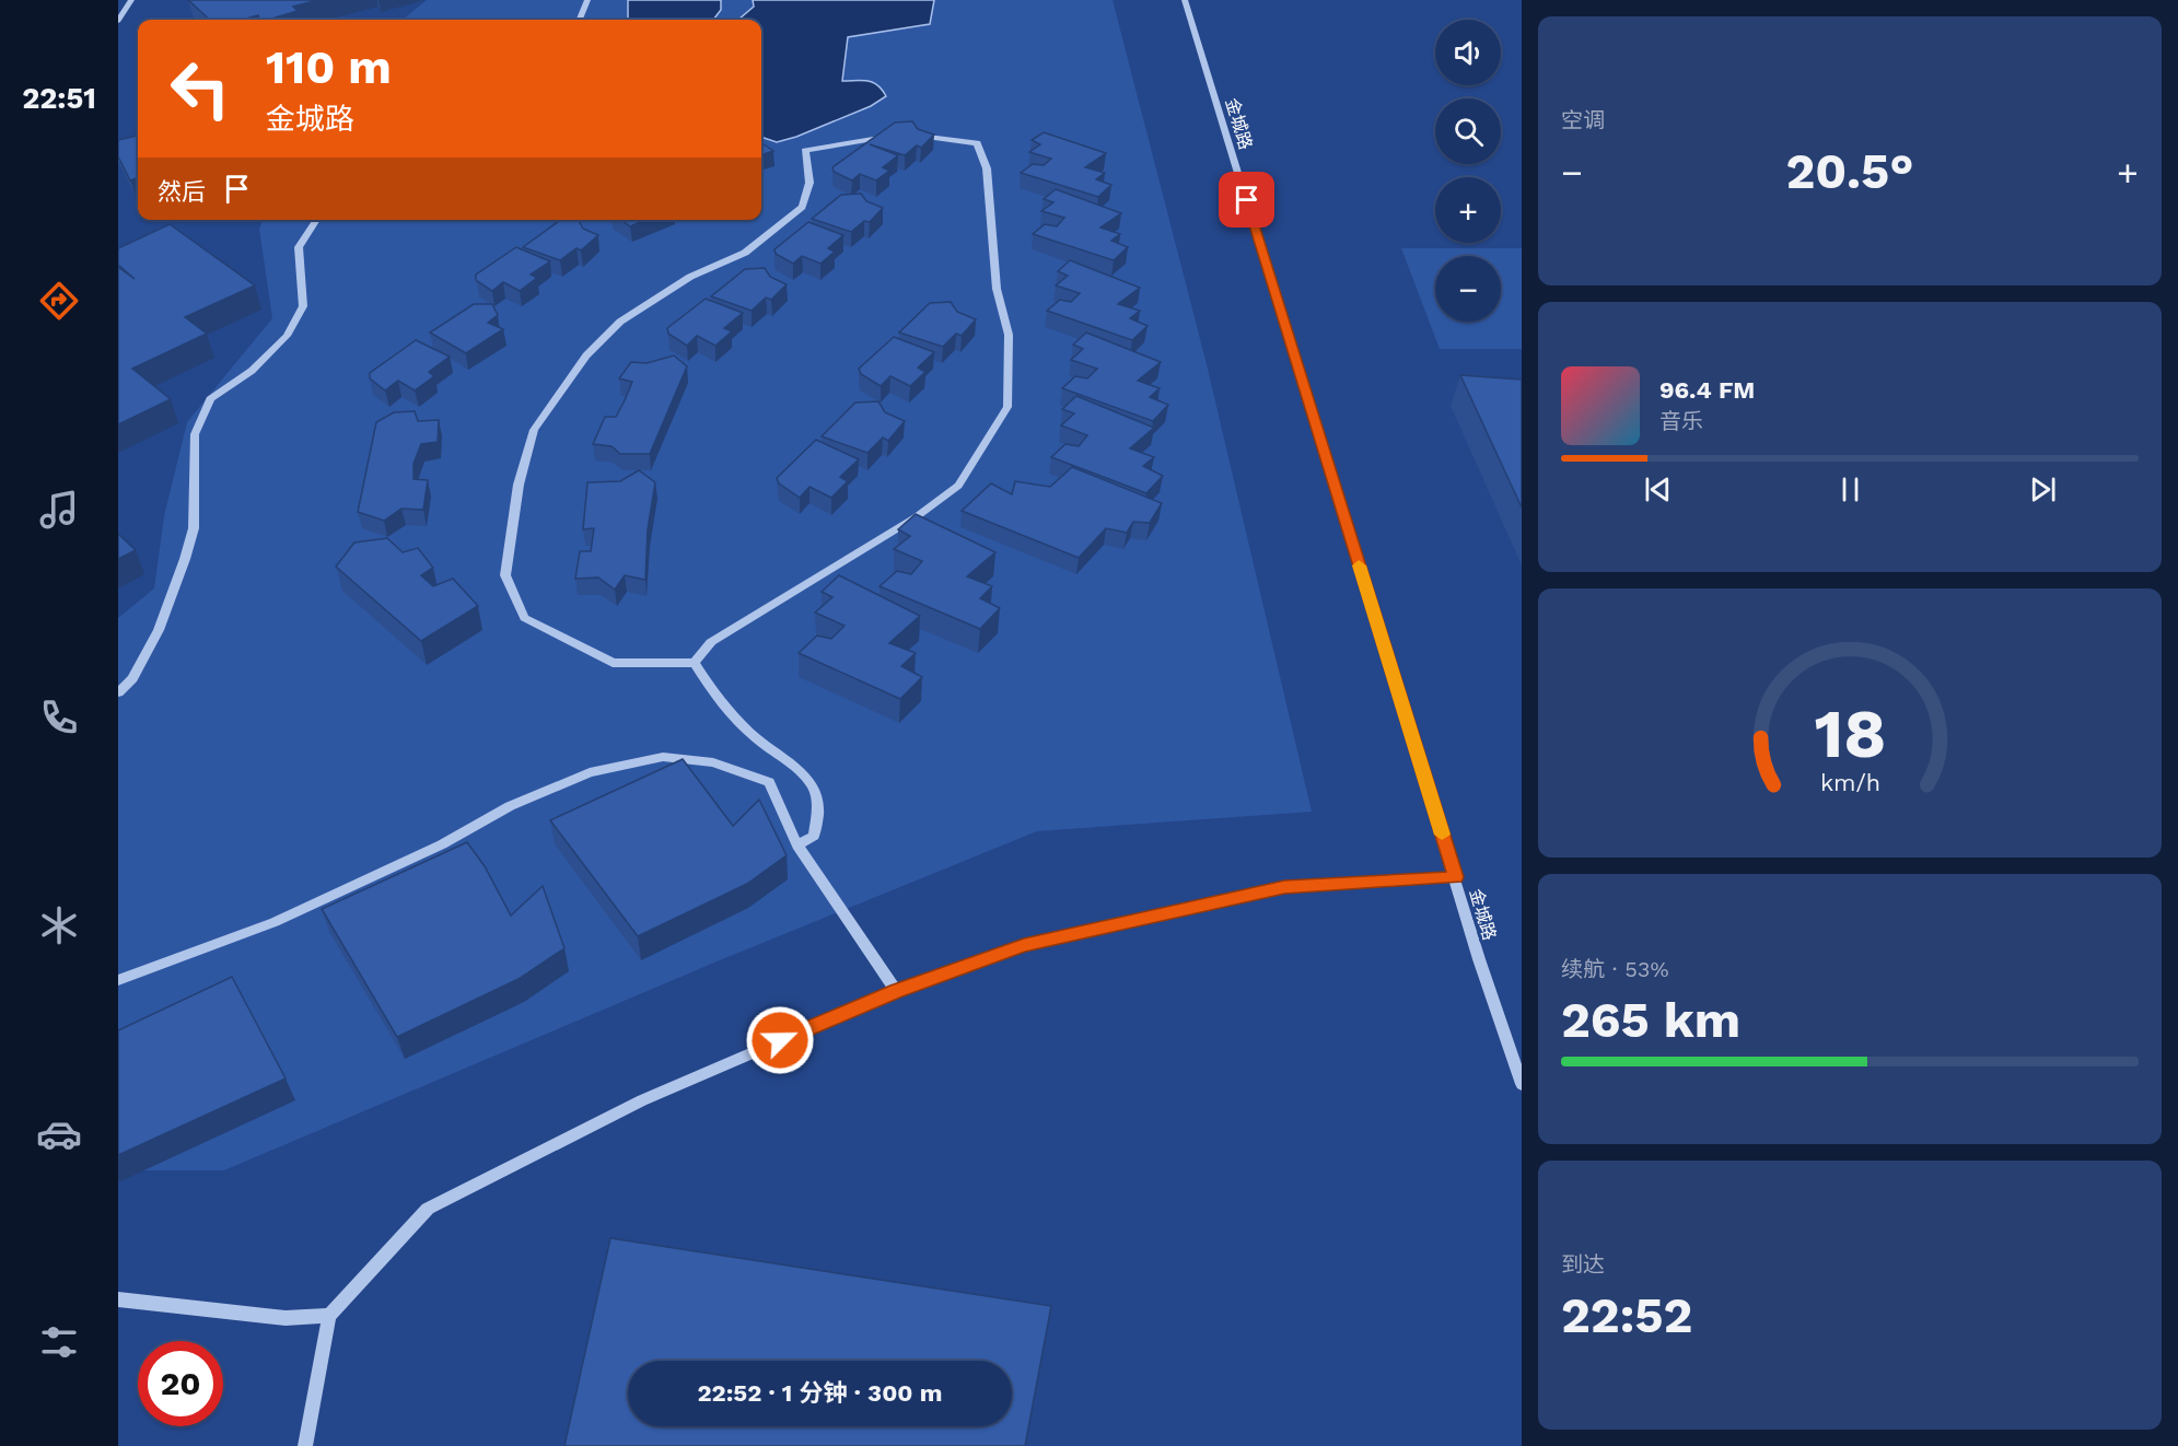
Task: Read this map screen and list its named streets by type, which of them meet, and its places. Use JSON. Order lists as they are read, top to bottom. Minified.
{"streets":{"street":["金城路"]},"page":{"tabs":"22:51","tile":["空调",["续航 · 53%","265 km"],["到达","22:52"]],"map_buttons":["+","−"],"turn":["110 m","金城路"],"heat":["−","20.5°","+"],"then":"然后","song":["96.4 FM","音乐"],"limit":"20","trip":"22:52 · 1 分钟 · 300 m","gauge":["18","km/h"]}}
